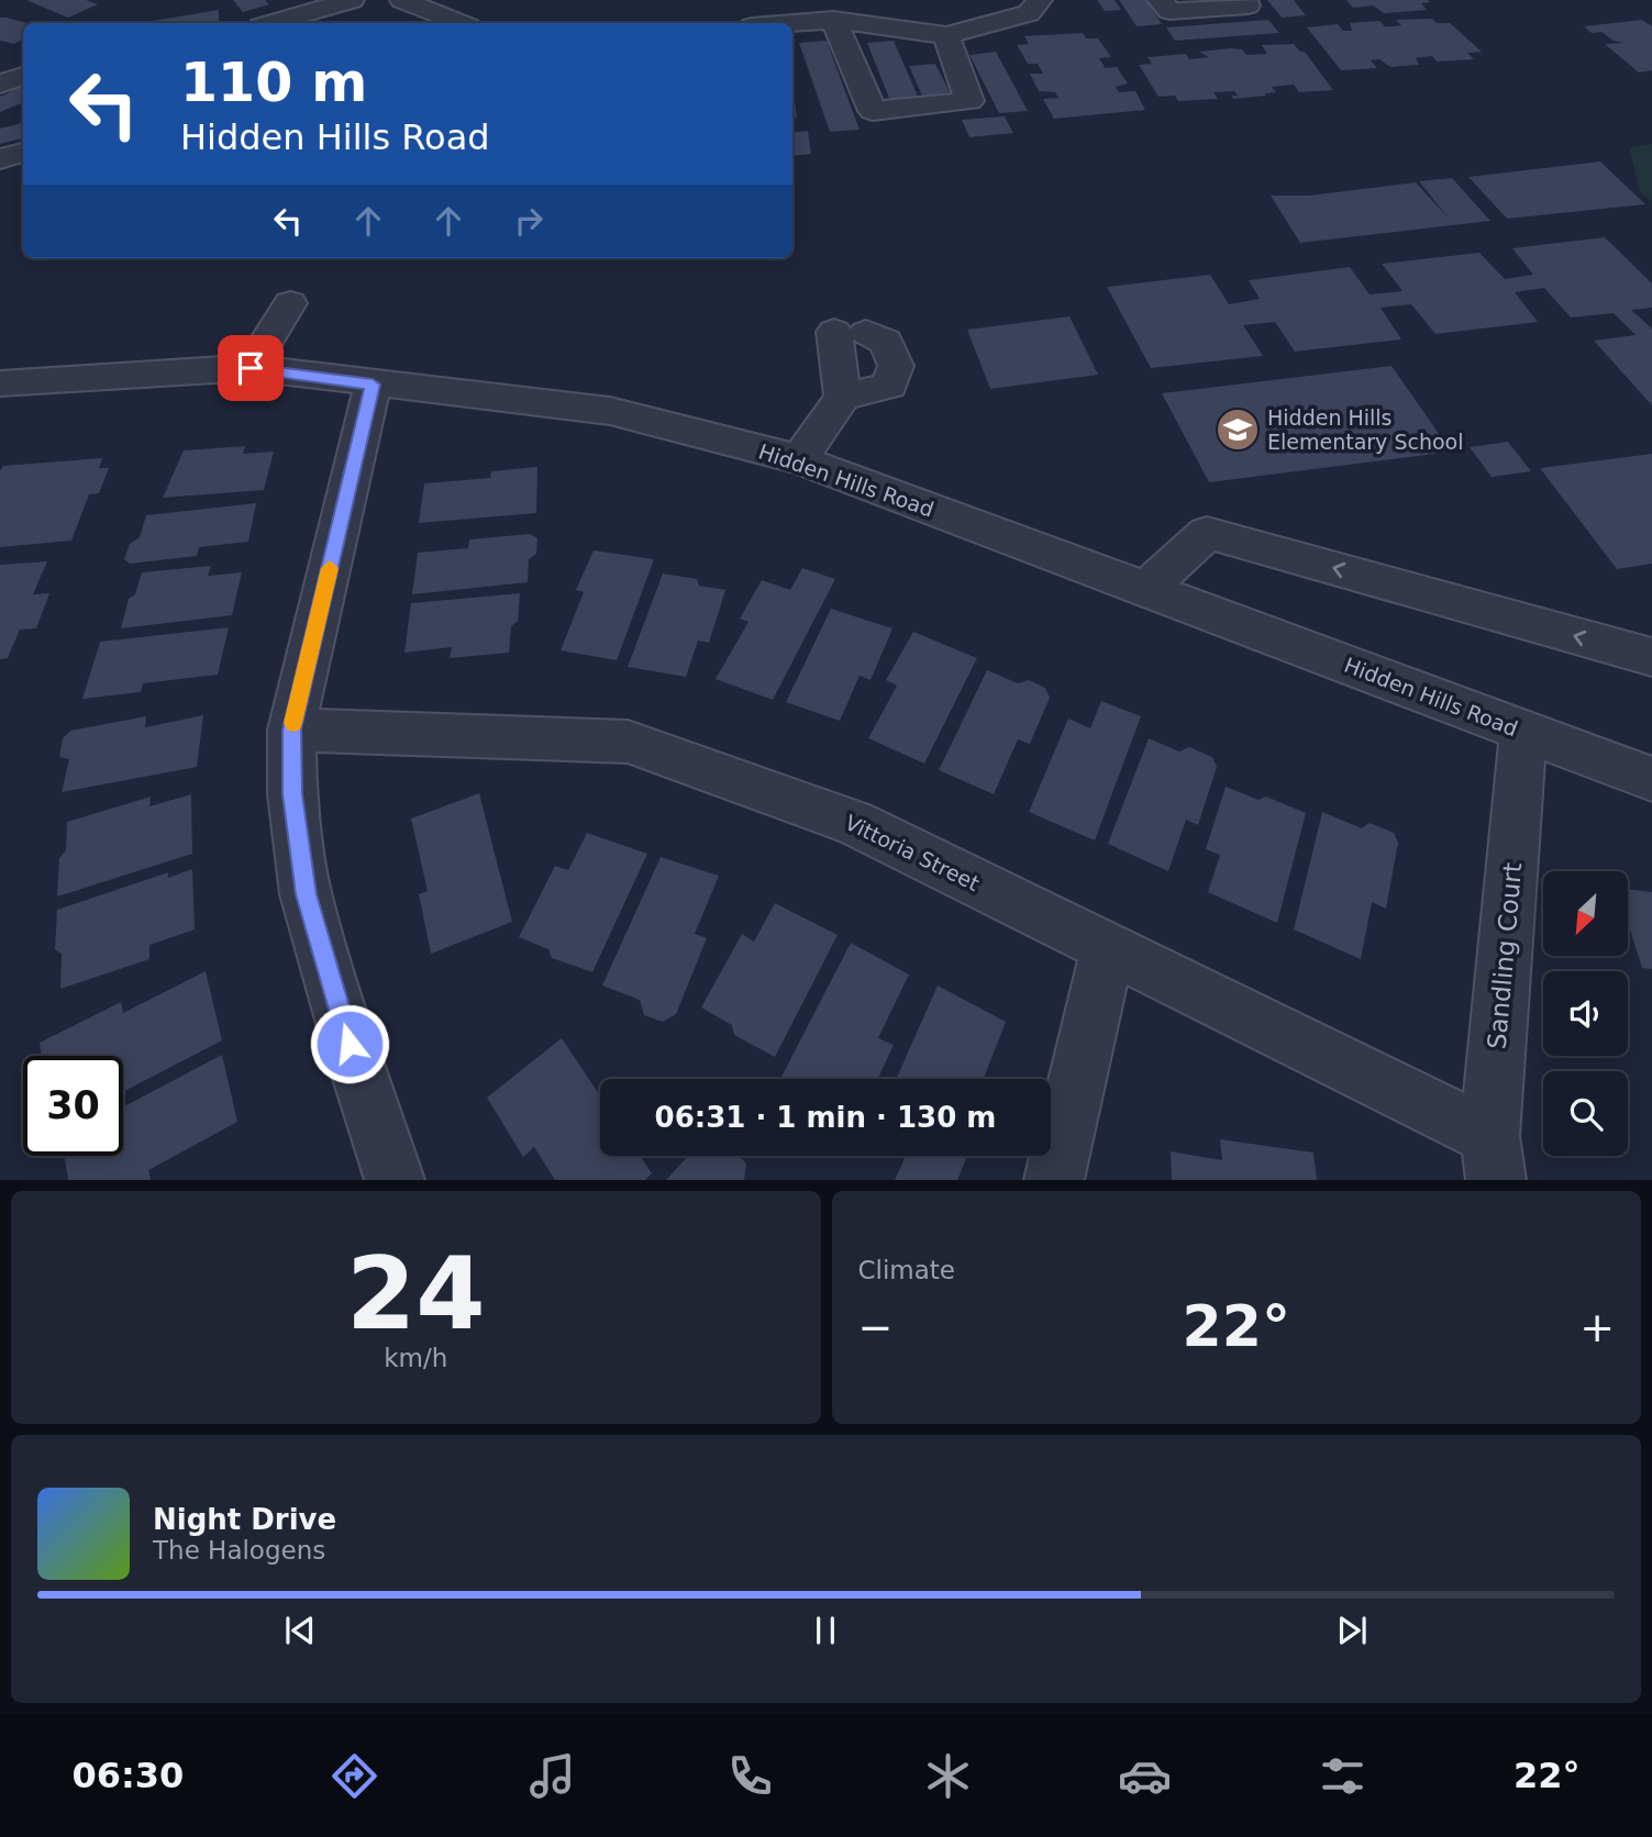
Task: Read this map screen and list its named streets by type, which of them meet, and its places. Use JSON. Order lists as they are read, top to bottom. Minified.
{"streets":{"street":["Hidden Hills Road","Vittoria Street","Sandling Court"]},"crossings":[["Hidden Hills Road","Sandling Court"],["Vittoria Street","Sandling Court"]],"places":{"school or university":["Hidden Hills Elementary School"]},"north":"bottom left","page":{"turn":["110 m","Hidden Hills Road"],"limit":"30","trip":"06:31 · 1 min · 130 m","tile":[["24","km/h"],"Climate"],"heat":["−","22°","+"],"song":["Night Drive","The Halogens"],"tabs":["06:30","22°"]}}
